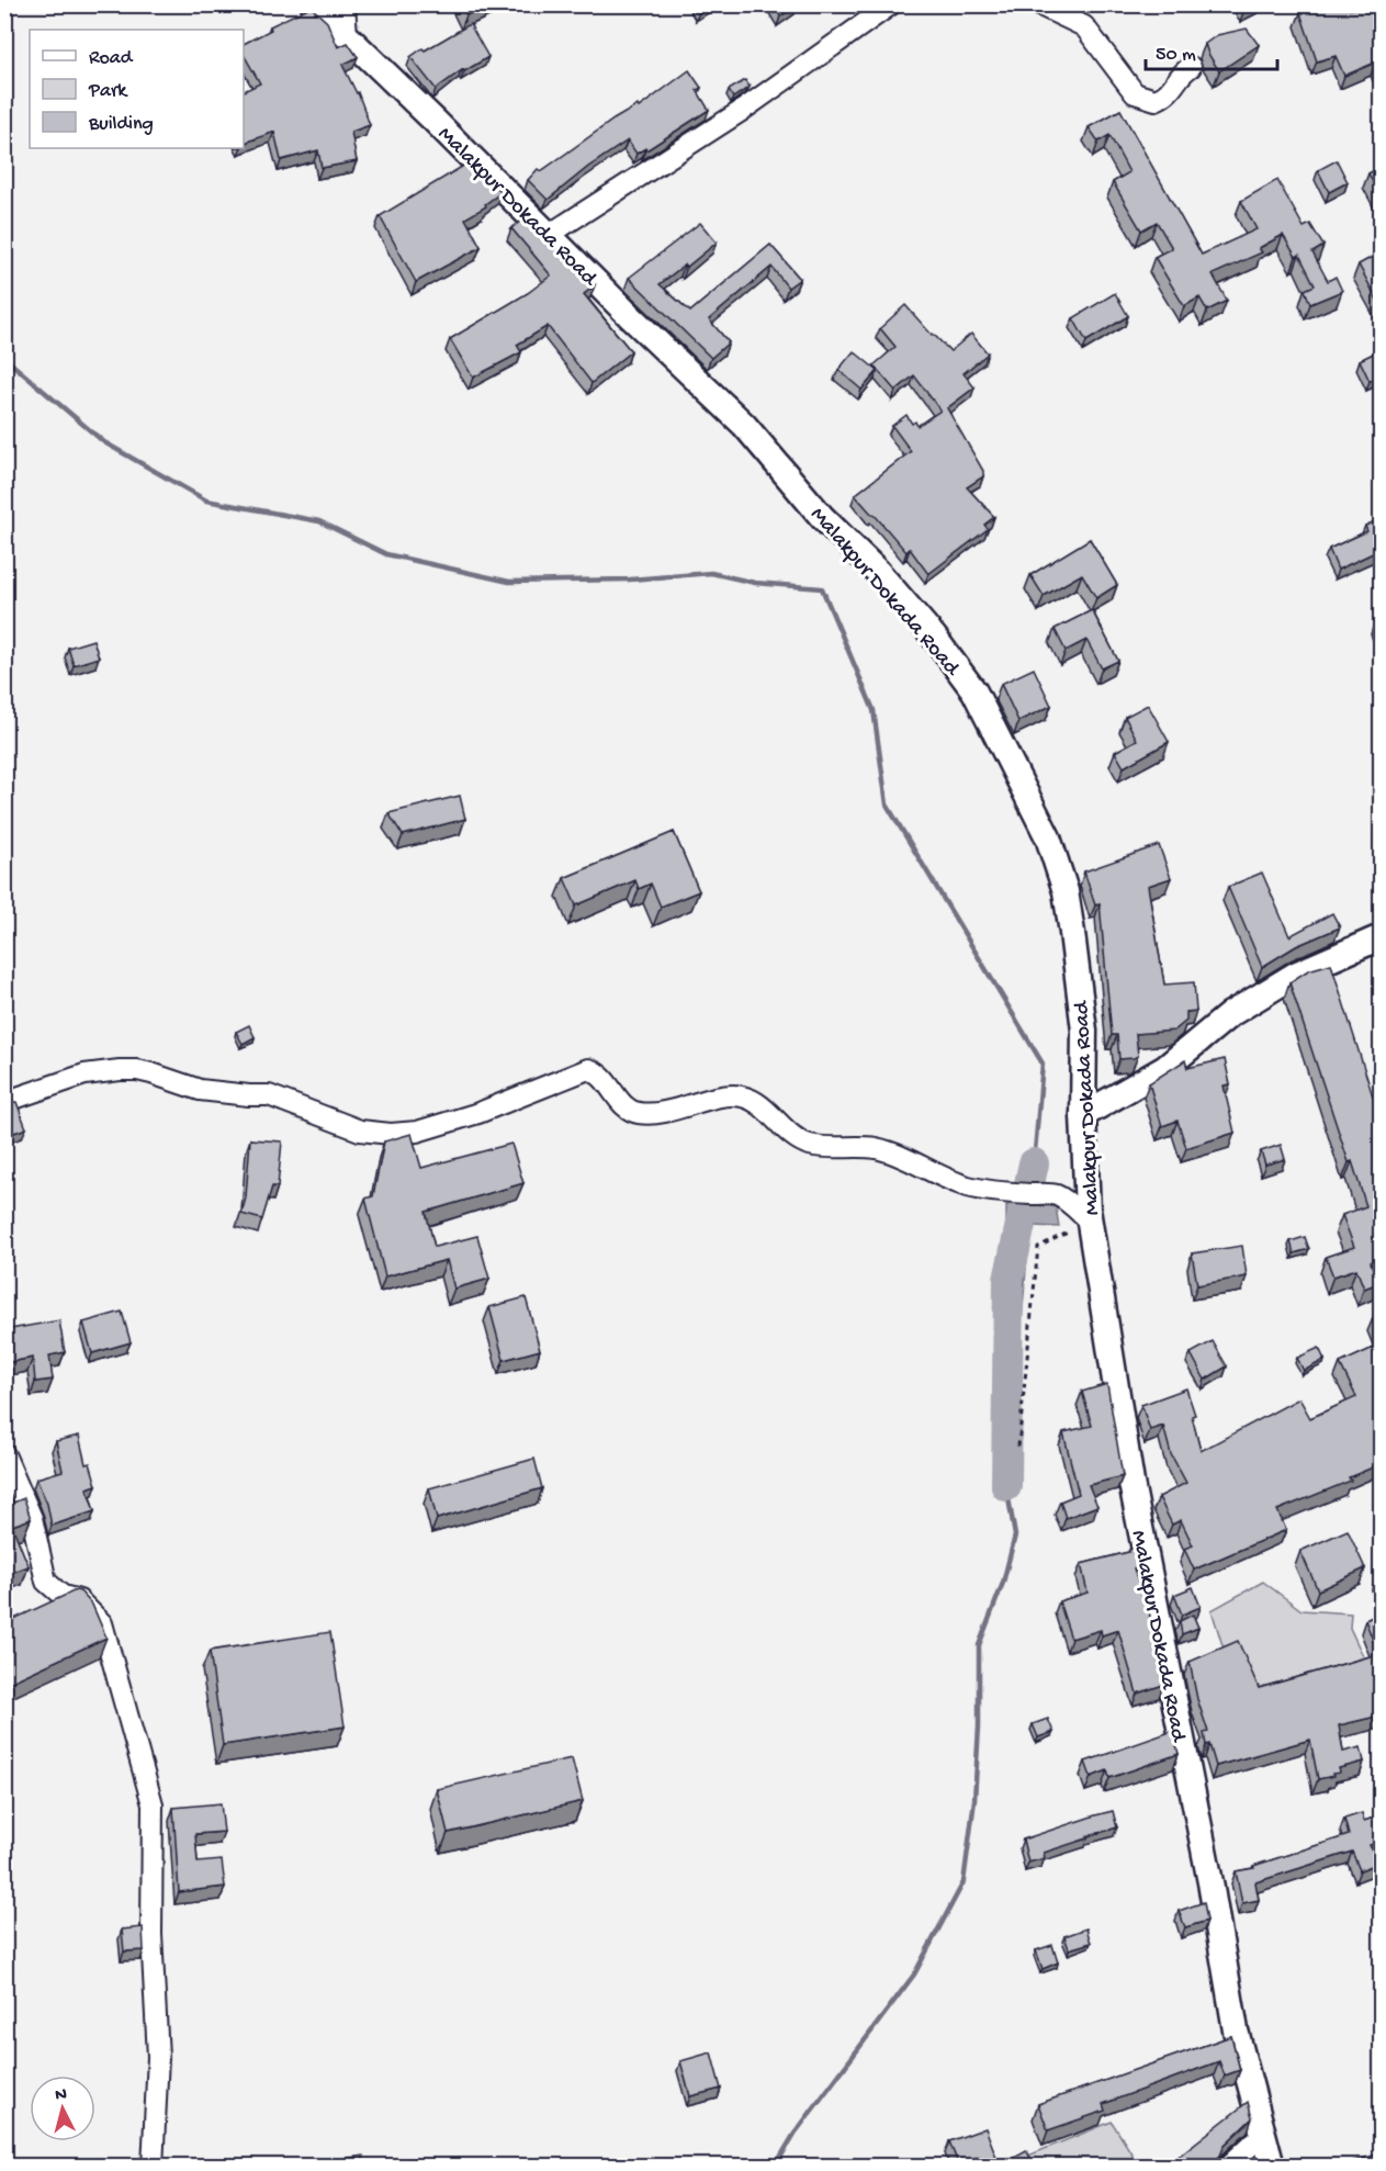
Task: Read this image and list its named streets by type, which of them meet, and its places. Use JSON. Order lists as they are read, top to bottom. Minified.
{"streets":{"street":["Malakpur Dokada Road"]},"legend":["Road","Park","Building"],"scale_bar":"50 m","north":"top"}
